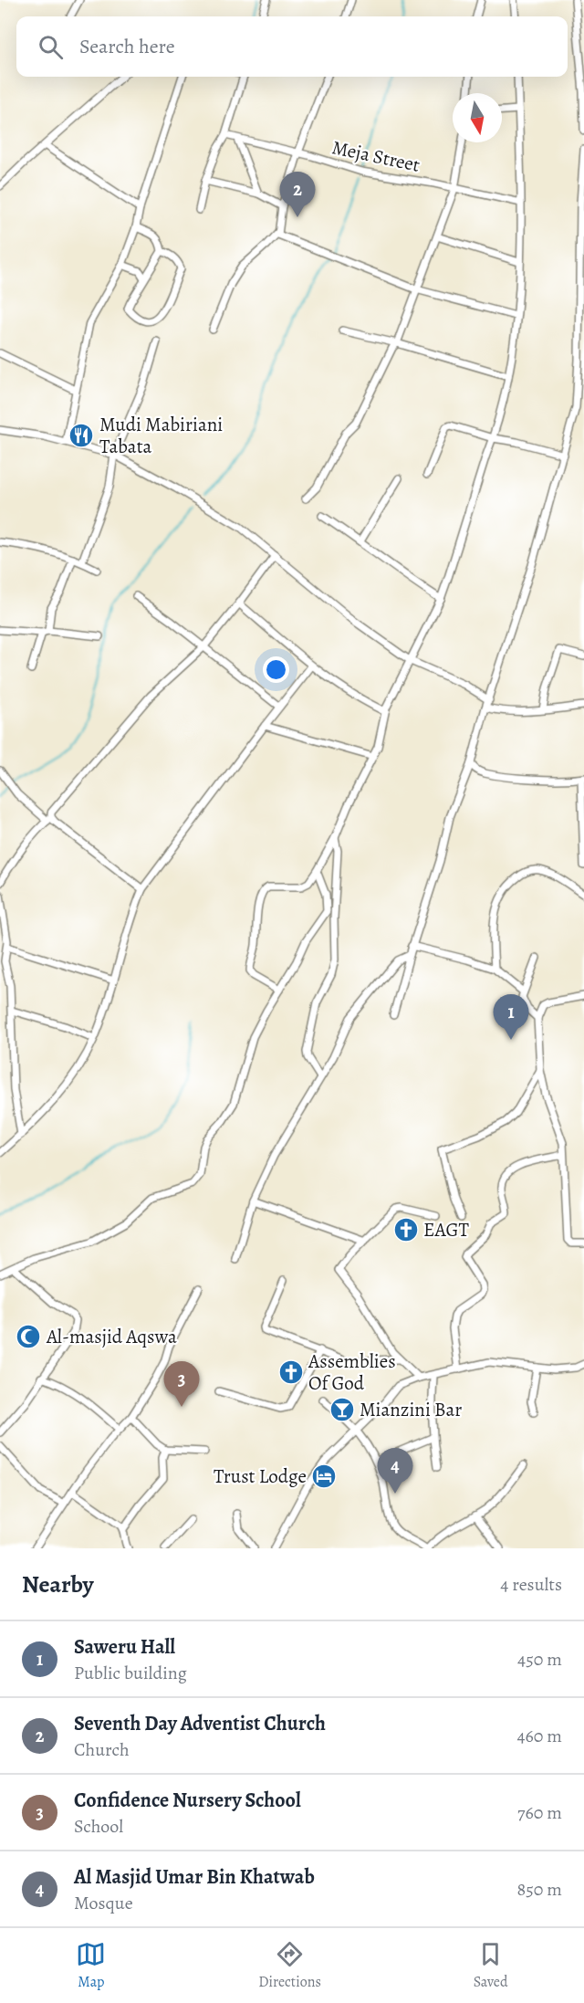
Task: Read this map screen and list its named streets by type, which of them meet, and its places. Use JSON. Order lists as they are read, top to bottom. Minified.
{"streets":{"street":["Meja Street"]},"places":{"restaurant":["Mudi Mabiriani Tabata"],"church":["EAGT","Assemblies Of God"],"mosque":["Al-masjid Aqswa"],"bar":["Mianzini Bar"],"hotel":["Trust Lodge"]},"north":"bottom","page":{"search":"Search here","pins":["2","1","3","4"],"heading":["Nearby","4 results"],"list":[{"mark":"1","name":"Saweru Hall","note":"Public building","value":"450 m"},{"mark":"2","name":"Seventh Day Adventist Church","note":"Church","value":"460 m"},{"mark":"3","name":"Confidence Nursery School","note":"School","value":"760 m"},{"mark":"4","name":"Al Masjid Umar Bin Khatwab","note":"Mosque","value":"850 m"}],"nav":["Map","Directions","Saved"]}}
